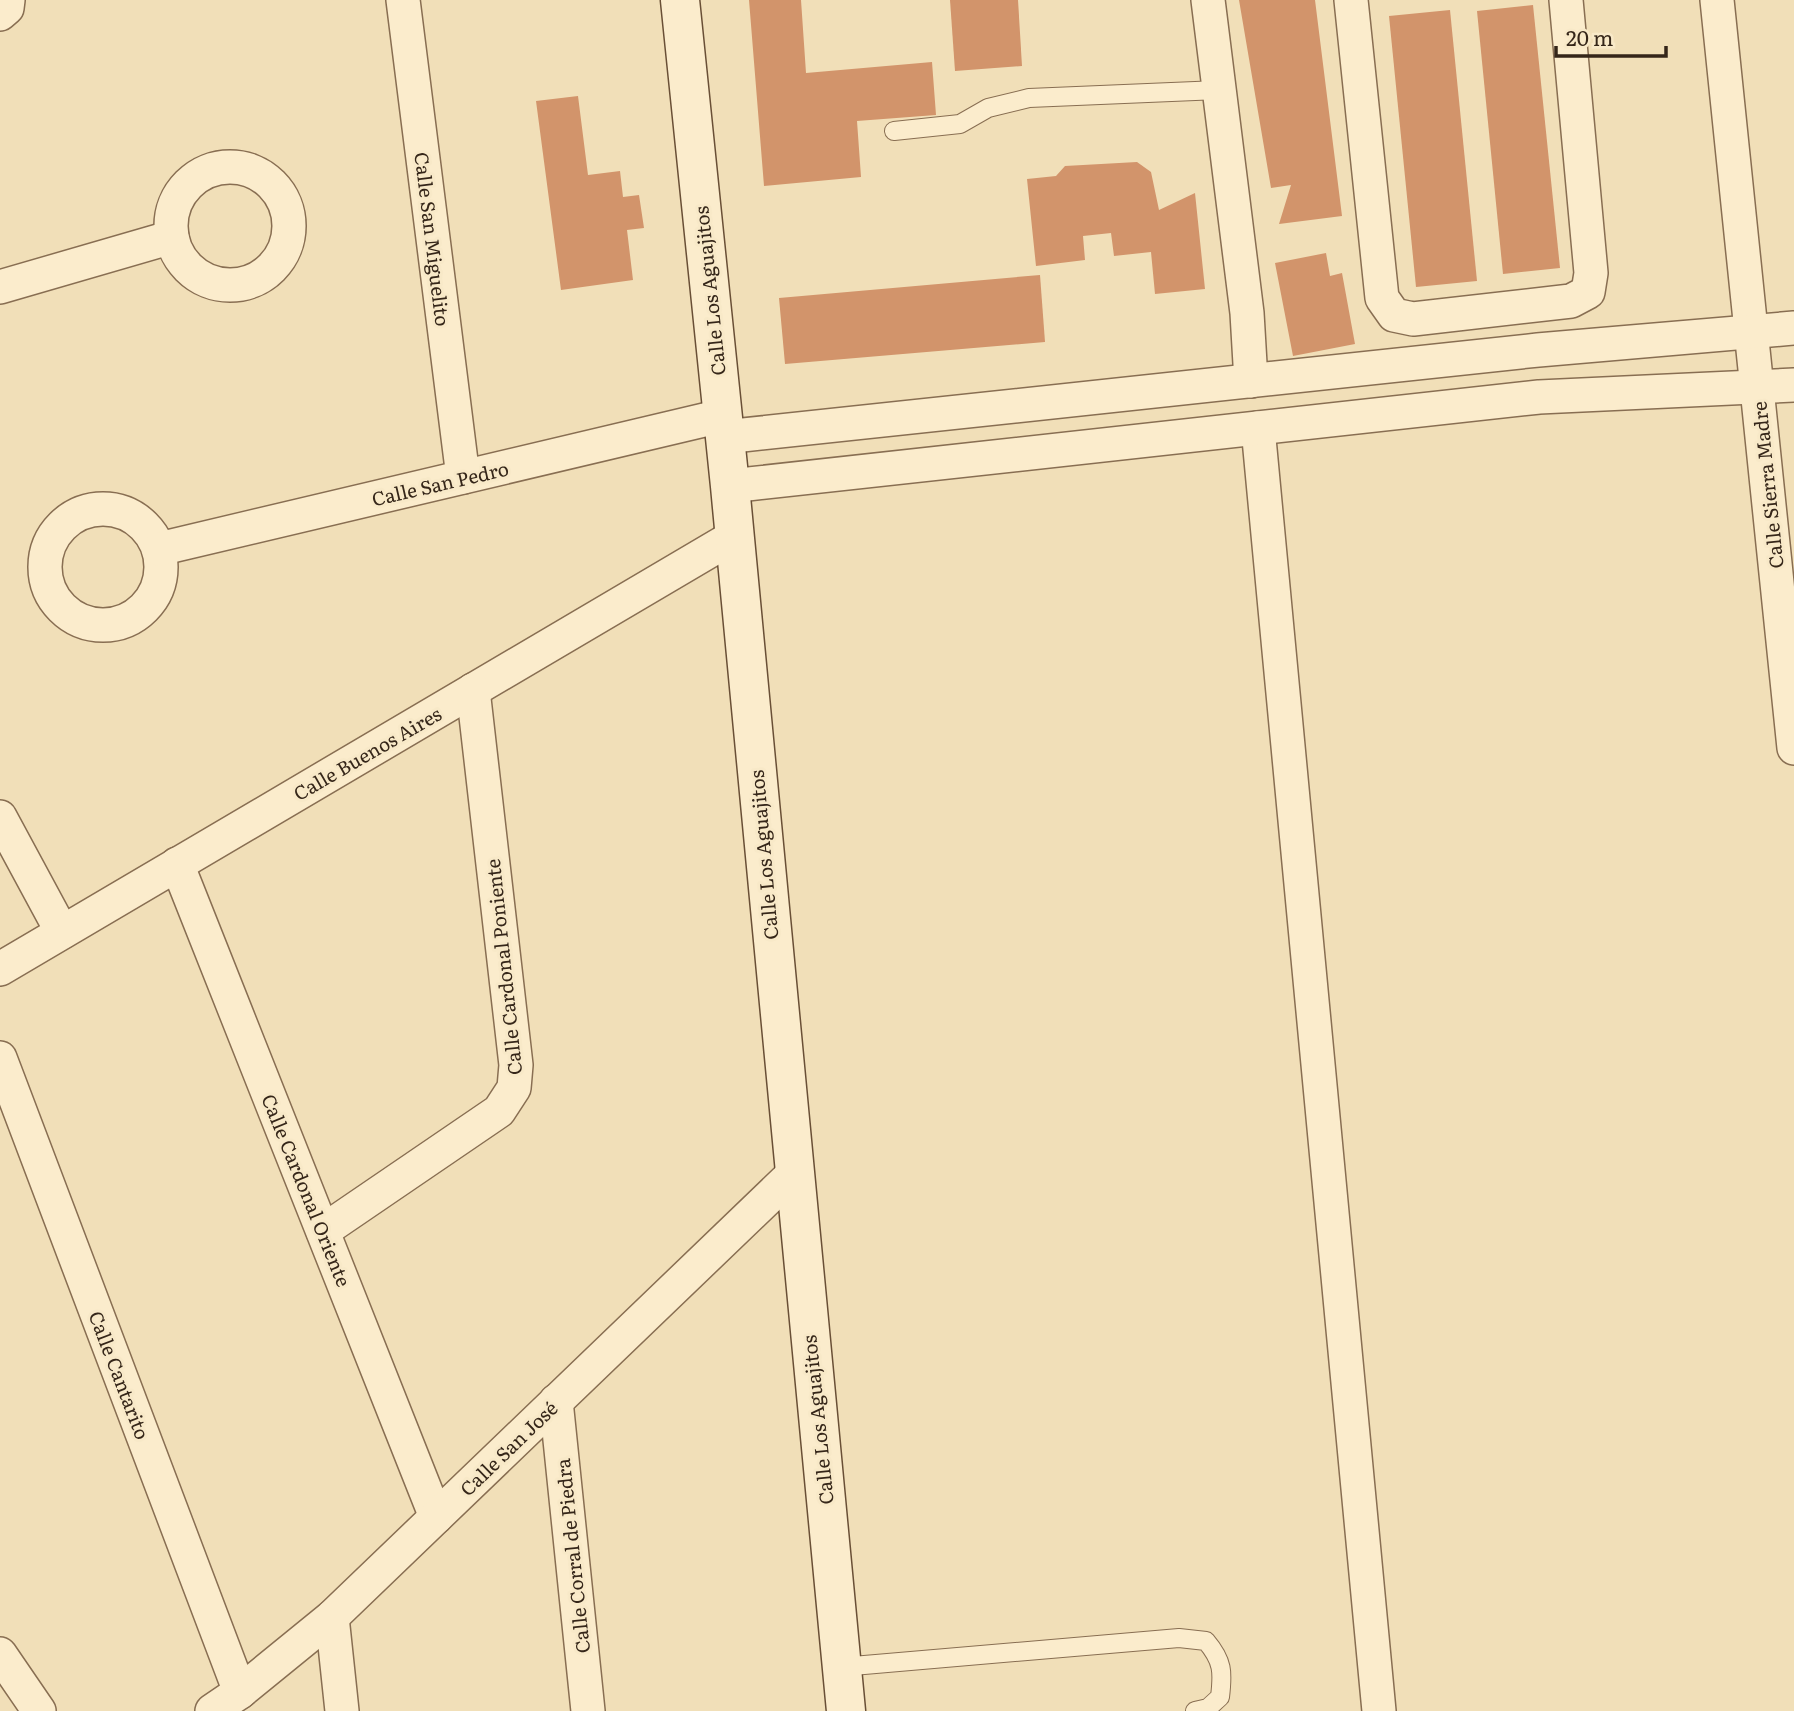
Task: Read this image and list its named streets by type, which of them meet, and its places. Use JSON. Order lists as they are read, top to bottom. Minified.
{"streets":{"street":["Calle San Miguelito","Calle Los Aguajitos","Calle San Pedro","Calle Sierra Madre","Calle Buenos Aires","Calle Cardonal Poniente","Calle Cardonal Oriente","Calle Cantarito","Calle San José","Calle Corral de Piedra"]},"crossings":[["Calle San Miguelito","Calle San Pedro"],["Calle Los Aguajitos","Calle San Pedro"],["Calle Los Aguajitos","Calle Buenos Aires"],["Calle Los Aguajitos","Calle San José"],["Calle San Pedro","Calle Sierra Madre"],["Calle Buenos Aires","Calle Cardonal Poniente"],["Calle Buenos Aires","Calle Cardonal Oriente"],["Calle Cardonal Poniente","Calle Cardonal Oriente"],["Calle Cardonal Oriente","Calle San José"],["Calle Cantarito","Calle San José"],["Calle San José","Calle Corral de Piedra"]],"scale_bar":"20 m"}
